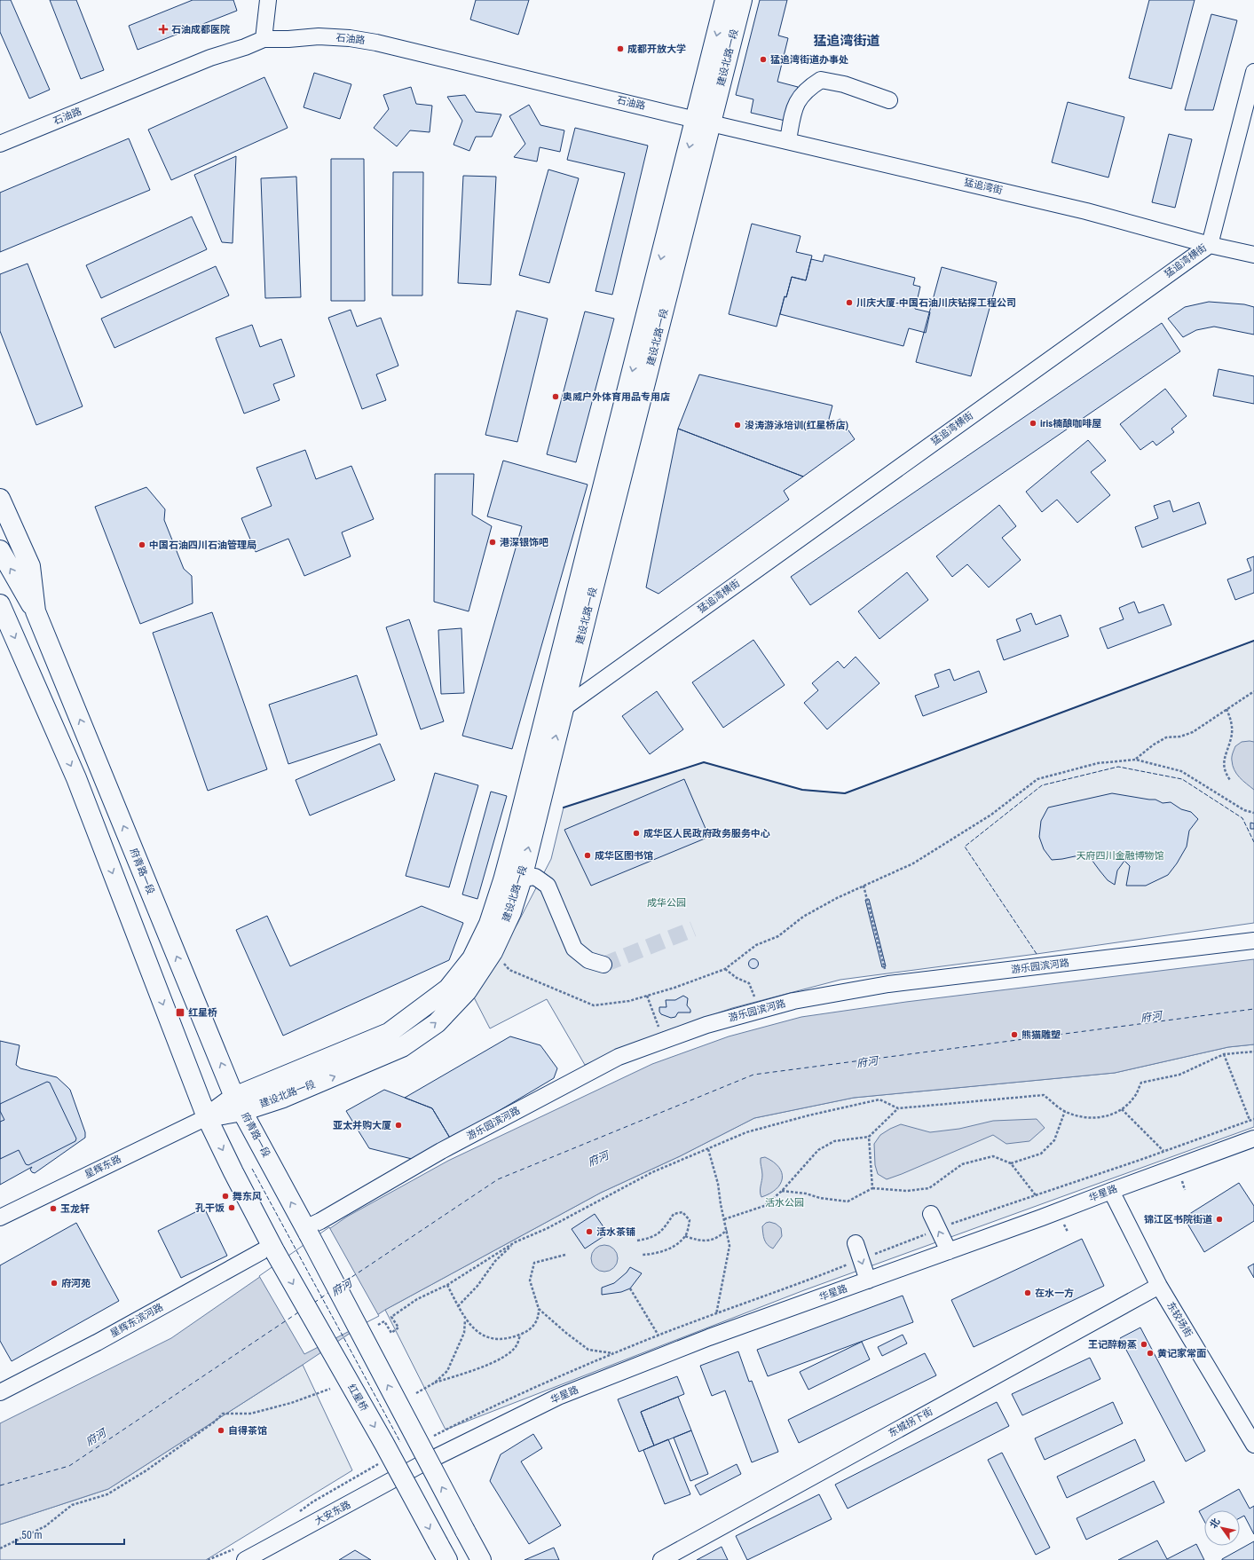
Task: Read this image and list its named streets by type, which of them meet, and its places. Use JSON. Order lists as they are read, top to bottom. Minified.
{"streets":{"main road":["建设北路一段","府青路一段","红星桥"],"street":["石油路","猛追湾街","猛追湾横街","游乐园滨河路","星辉东路","华星路","东较场街","星辉东滨河路","东城拐下街","大安东路"]},"crossings":[["石油路","建设北路一段"],["石油路","猛追湾街"],["建设北路一段","猛追湾街"],["建设北路一段","猛追湾横街"],["建设北路一段","府青路一段"],["建设北路一段","星辉东路"],["猛追湾街","猛追湾横街"],["府青路一段","游乐园滨河路"],["华星路","东较场街"],["华星路","大安东路"],["东较场街","东城拐下街"],["星辉东滨河路","红星桥"]],"districts":["猛追湾街道"],"water":["府河"],"parks":["天府四川金融博物馆","成华公园","活水公园"],"places":{"health":["石油成都医院"],"other":["成都开放大学","猛追湾街道办事处","川庆大厦-中国石油川庆钻探工程公司","奥威户外体育用品专用店","iris楠酿咖啡屋","浚涛游泳培训(红星桥店)","港深银饰吧","中国石油四川石油管理局","成华区人民政府政务服务中心","成华区图书馆","熊猫雕塑","亚太并购大厦","舞东风","孔干饭","玉龙轩","锦江区书院街道","活水茶铺","府河苑","在水一方","王记醉粉蒸","黄记家常面","自得茶馆"],"transit":["红星桥"]},"scale_bar":"50 m","north":"top left"}
